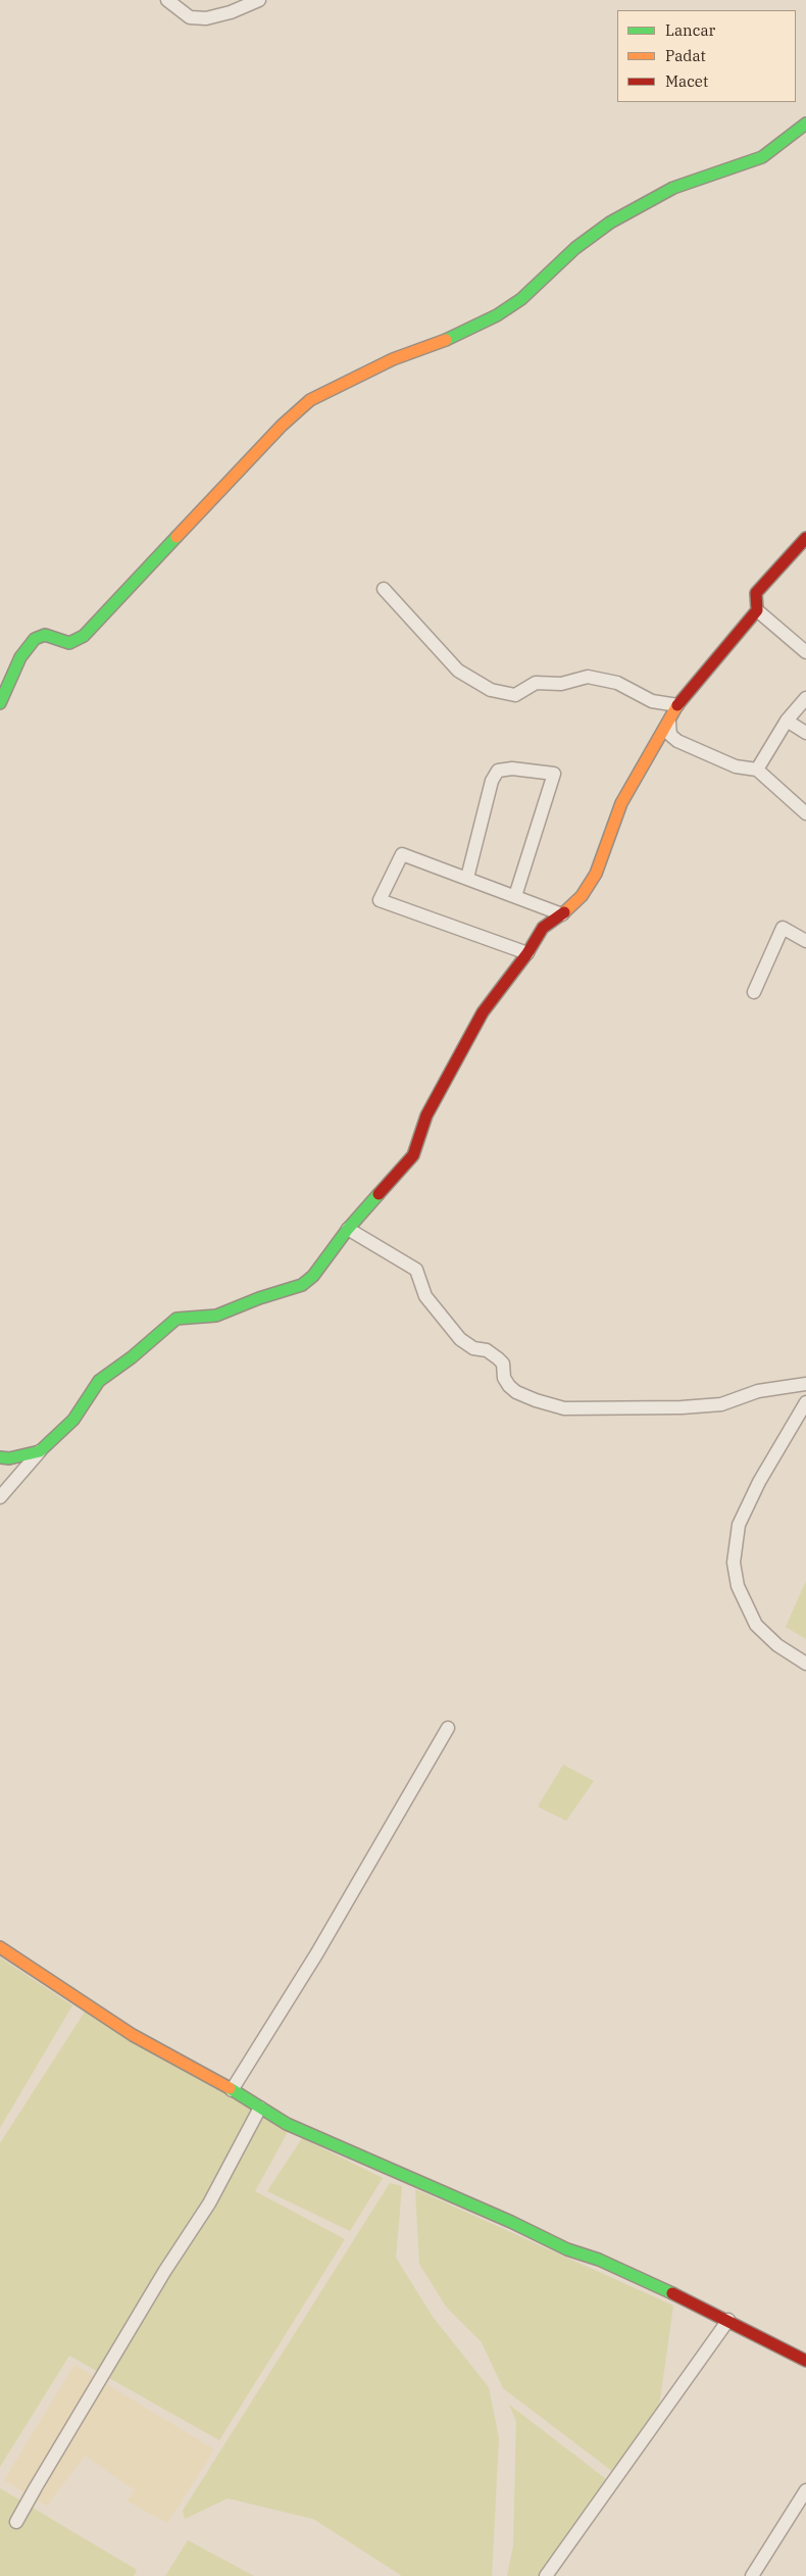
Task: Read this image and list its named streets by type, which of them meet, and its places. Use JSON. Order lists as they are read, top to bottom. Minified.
{"legend":["Lancar","Padat","Macet"]}
